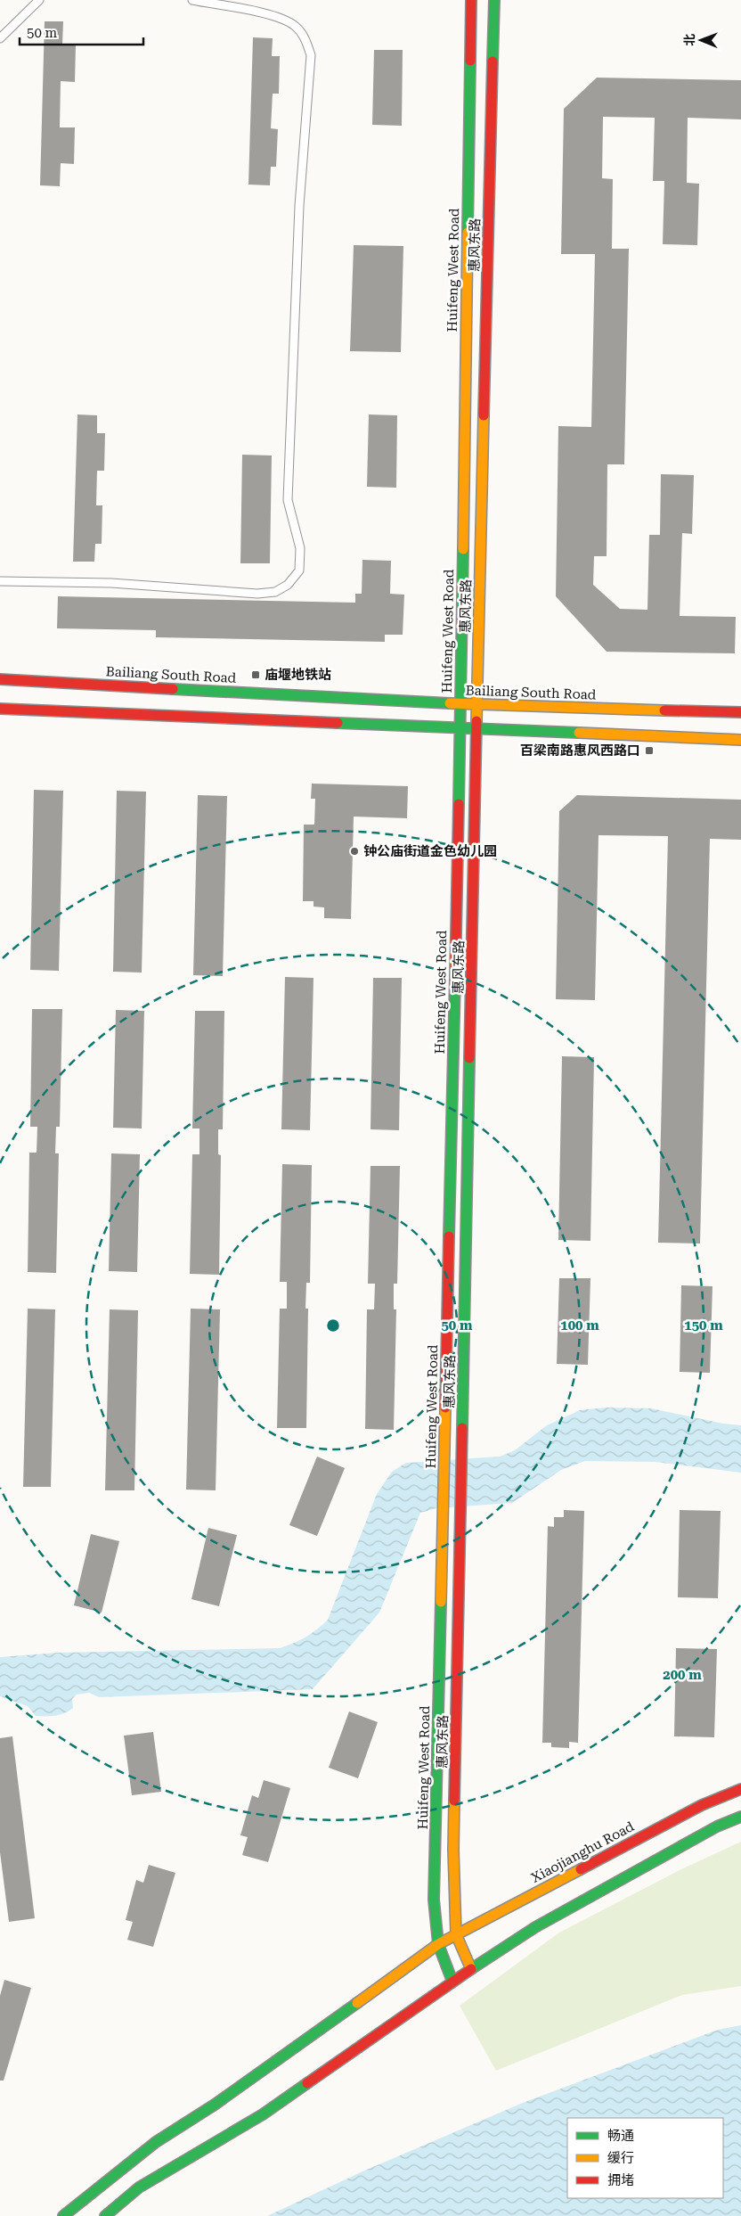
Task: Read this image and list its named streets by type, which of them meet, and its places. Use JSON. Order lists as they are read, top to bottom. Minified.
{"streets":{"street":["惠风东路","Huifeng West Road","Bailiang South Road","Xiaojianghu Road"]},"crossings":[["惠风东路","Bailiang South Road"],["惠风东路","Xiaojianghu Road"],["Huifeng West Road","Bailiang South Road"],["Huifeng West Road","Xiaojianghu Road"]],"places":{"transit":["庙堰地铁站","百梁南路惠风西路口"],"other":["钟公庙街道金色幼儿园"]},"legend":["畅通","缓行","拥堵"],"scale_bar":"50 m","north":"left","rings":["50 m","100 m","150 m","200 m"]}
